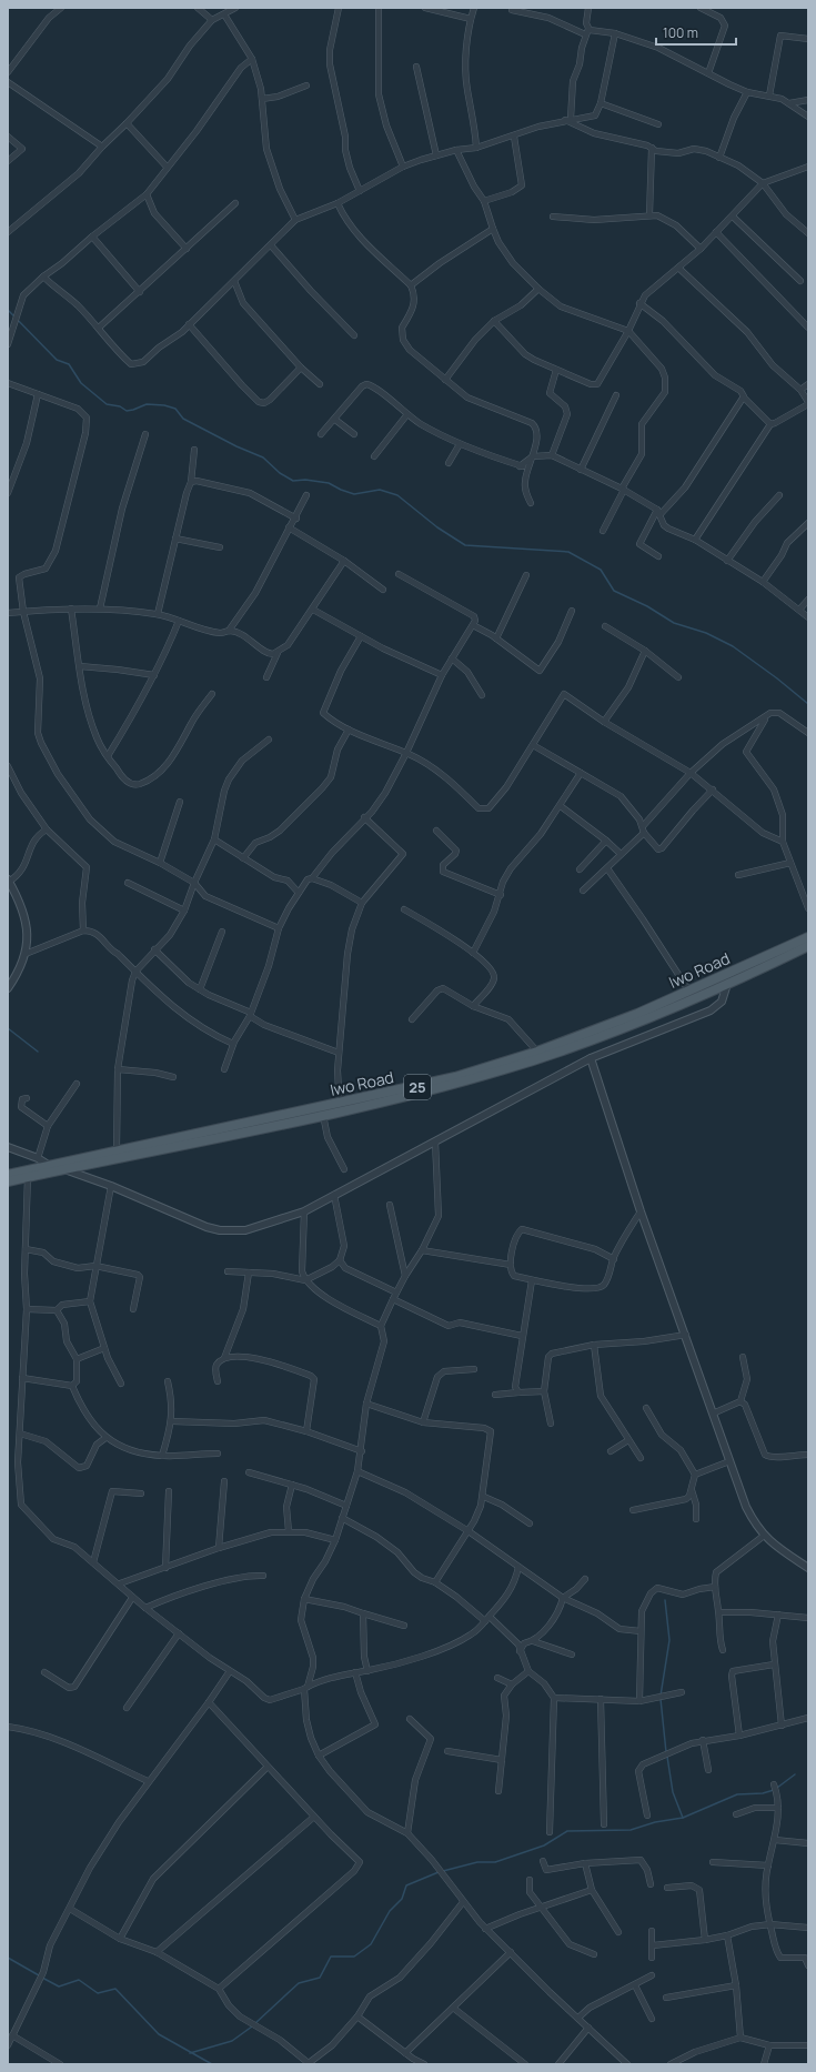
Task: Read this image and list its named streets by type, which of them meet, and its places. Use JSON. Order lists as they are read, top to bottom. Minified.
{"streets":{"main road":["Iwo Road","25"]},"scale_bar":"100 m"}
